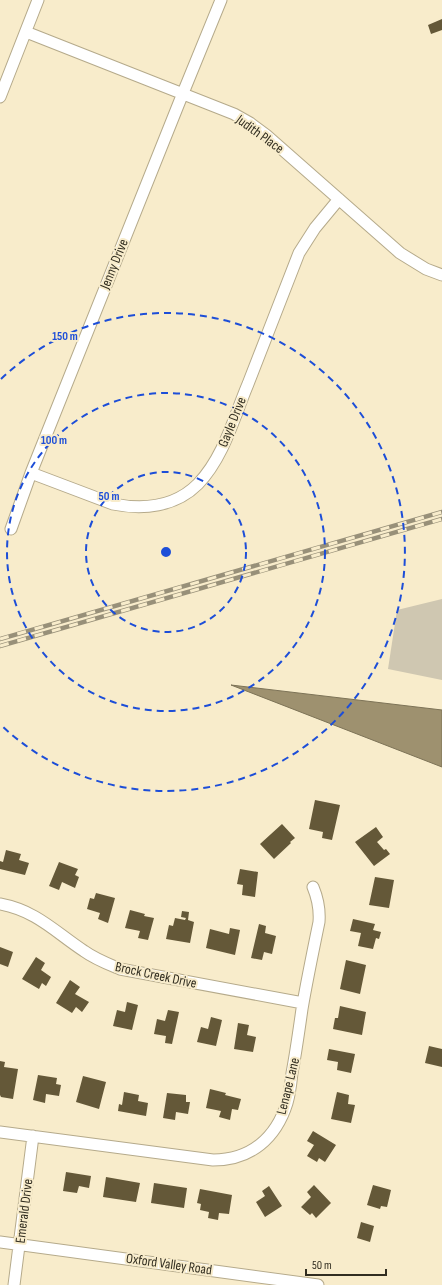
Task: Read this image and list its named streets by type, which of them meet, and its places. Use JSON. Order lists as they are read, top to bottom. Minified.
{"streets":{"street":["Judith Place","Jenny Drive","Gayle Drive","Brock Creek Drive","Lenape Lane","Emerald Drive","Oxford Valley Road"]},"crossings":[["Judith Place","Jenny Drive"],["Judith Place","Gayle Drive"],["Jenny Drive","Gayle Drive"],["Brock Creek Drive","Lenape Lane"],["Lenape Lane","Emerald Drive"],["Emerald Drive","Oxford Valley Road"]],"scale_bar":"50 m","rings":["150 m","100 m","50 m"]}
